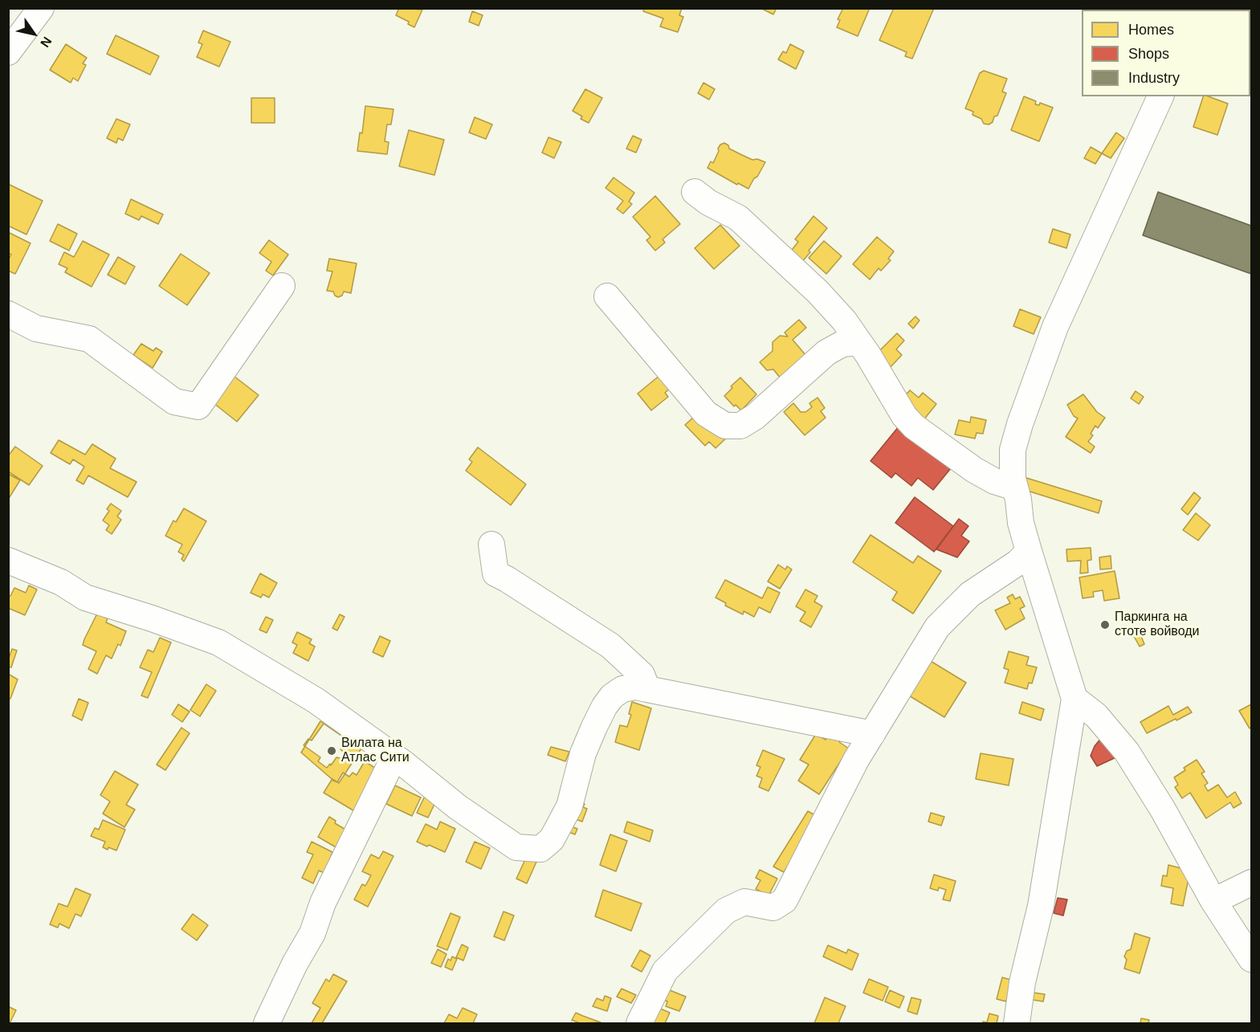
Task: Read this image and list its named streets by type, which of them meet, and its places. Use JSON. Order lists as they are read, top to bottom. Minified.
{"places":["Паркинга на стоте войводи","Вилата на Атлас Сити"],"legend":["Homes","Shops","Industry"],"north":"bottom right"}
